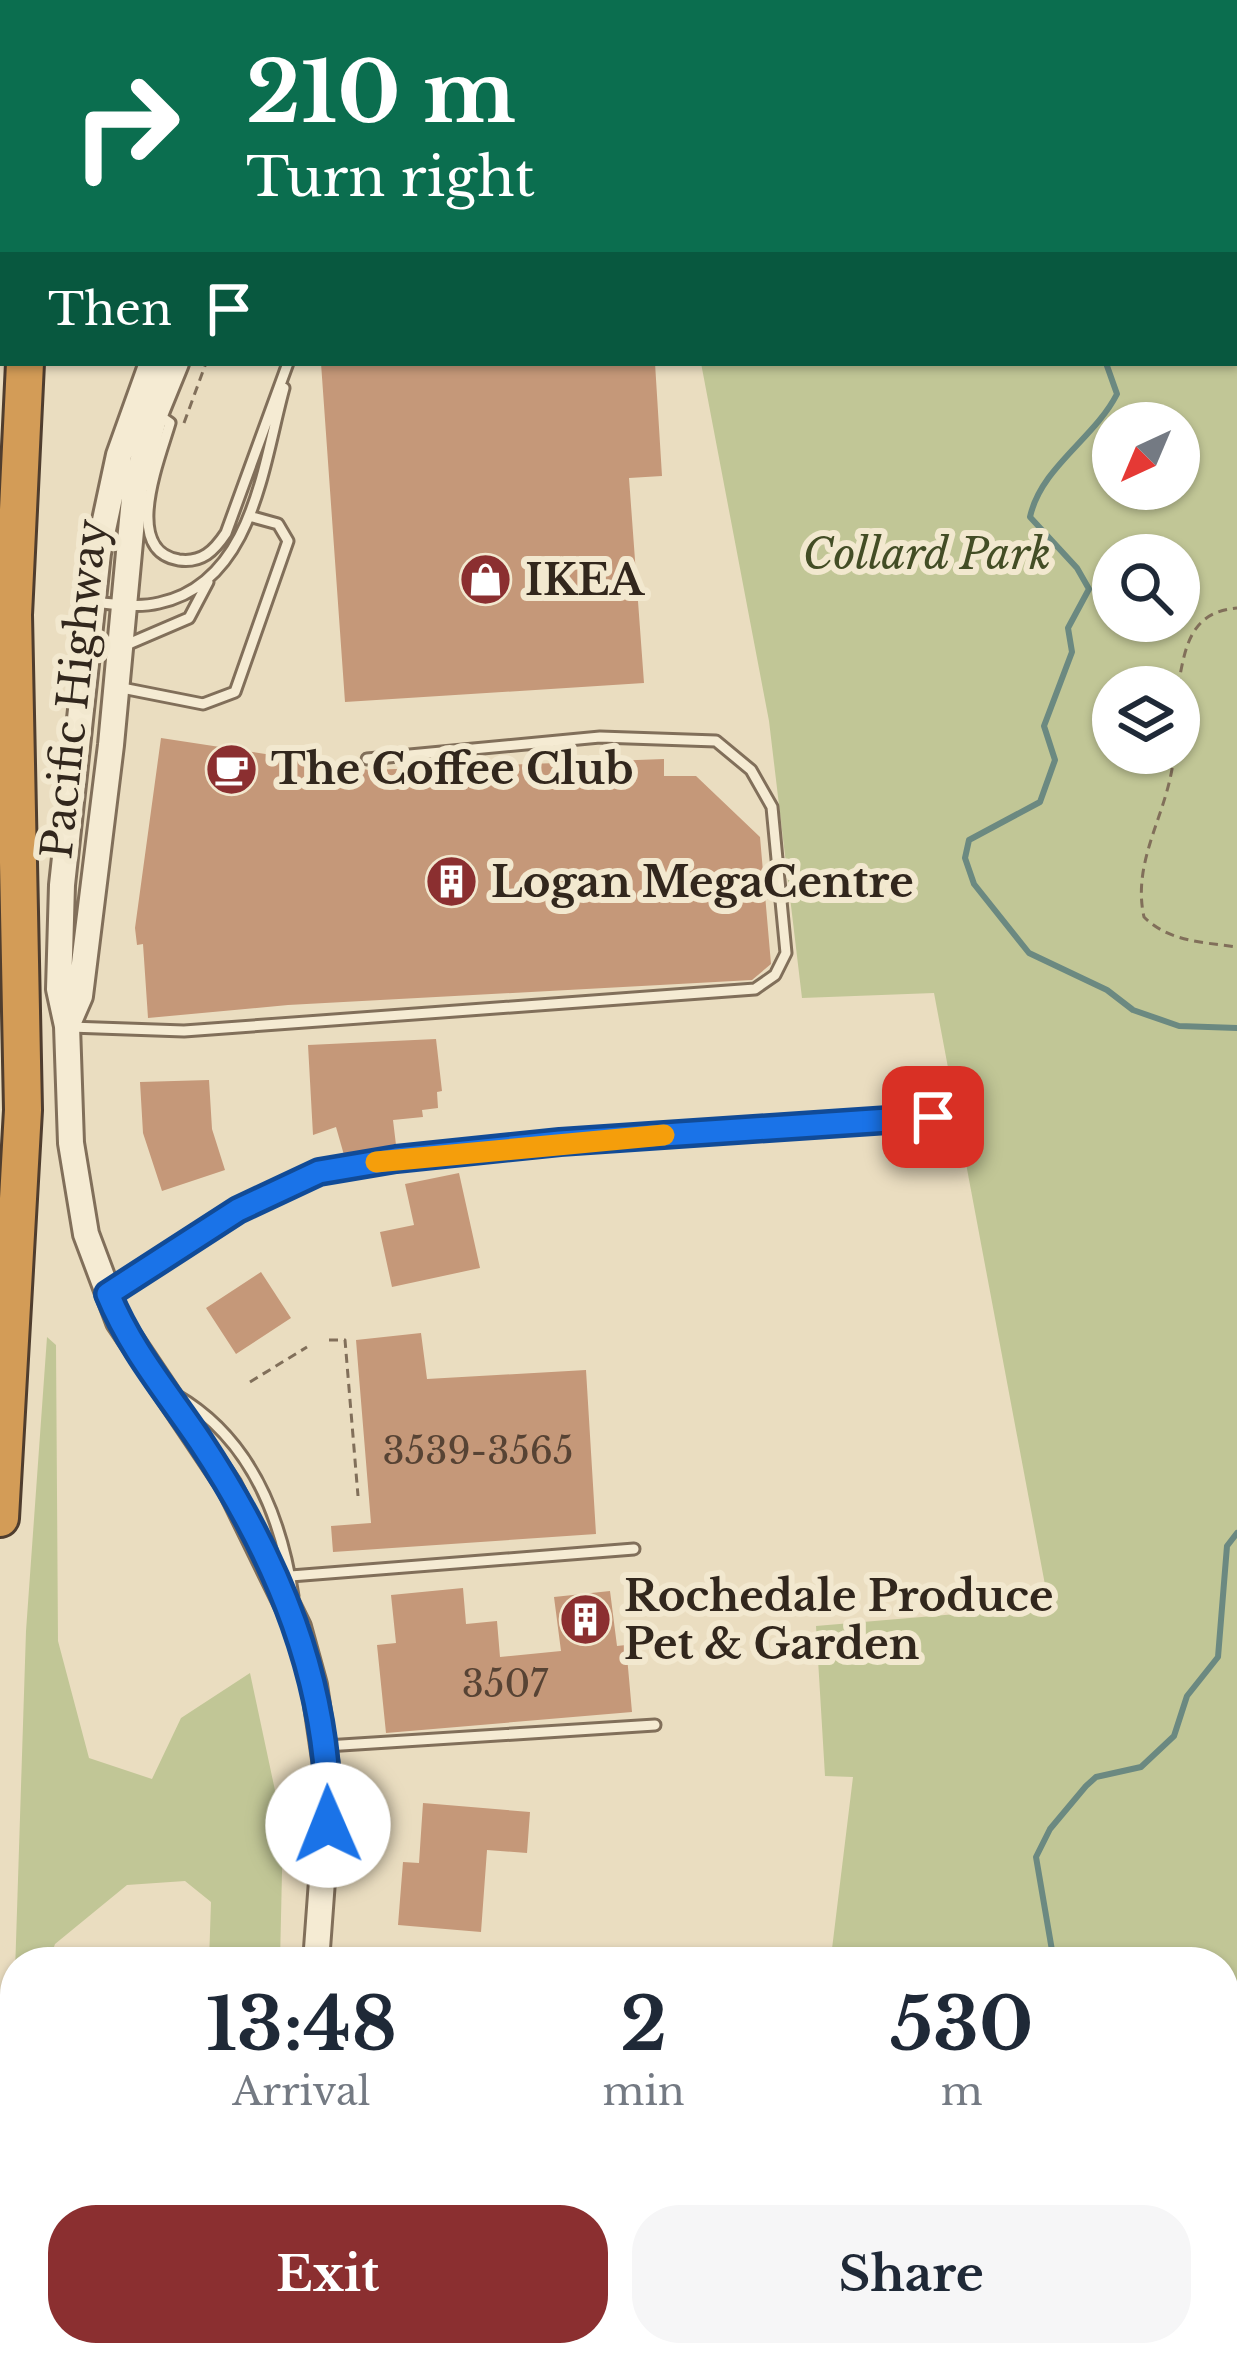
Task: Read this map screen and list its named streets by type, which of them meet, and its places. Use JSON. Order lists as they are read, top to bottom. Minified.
{"streets":{"street":["Pacific Highway"]},"parks":["Collard Park"],"places":{"shop":["IKEA"],"cafe":["The Coffee Club"],"building":["Logan MegaCentre","Rochedale Produce Pet & Garden"]},"house_numbers":["3539-3565","3507"],"north":"bottom left","page":{"turn":["210 m","Turn right"],"then":"Then","eta":["13:48","Arrival","2","min","530","m"],"buttons":["Exit","Share"]}}
